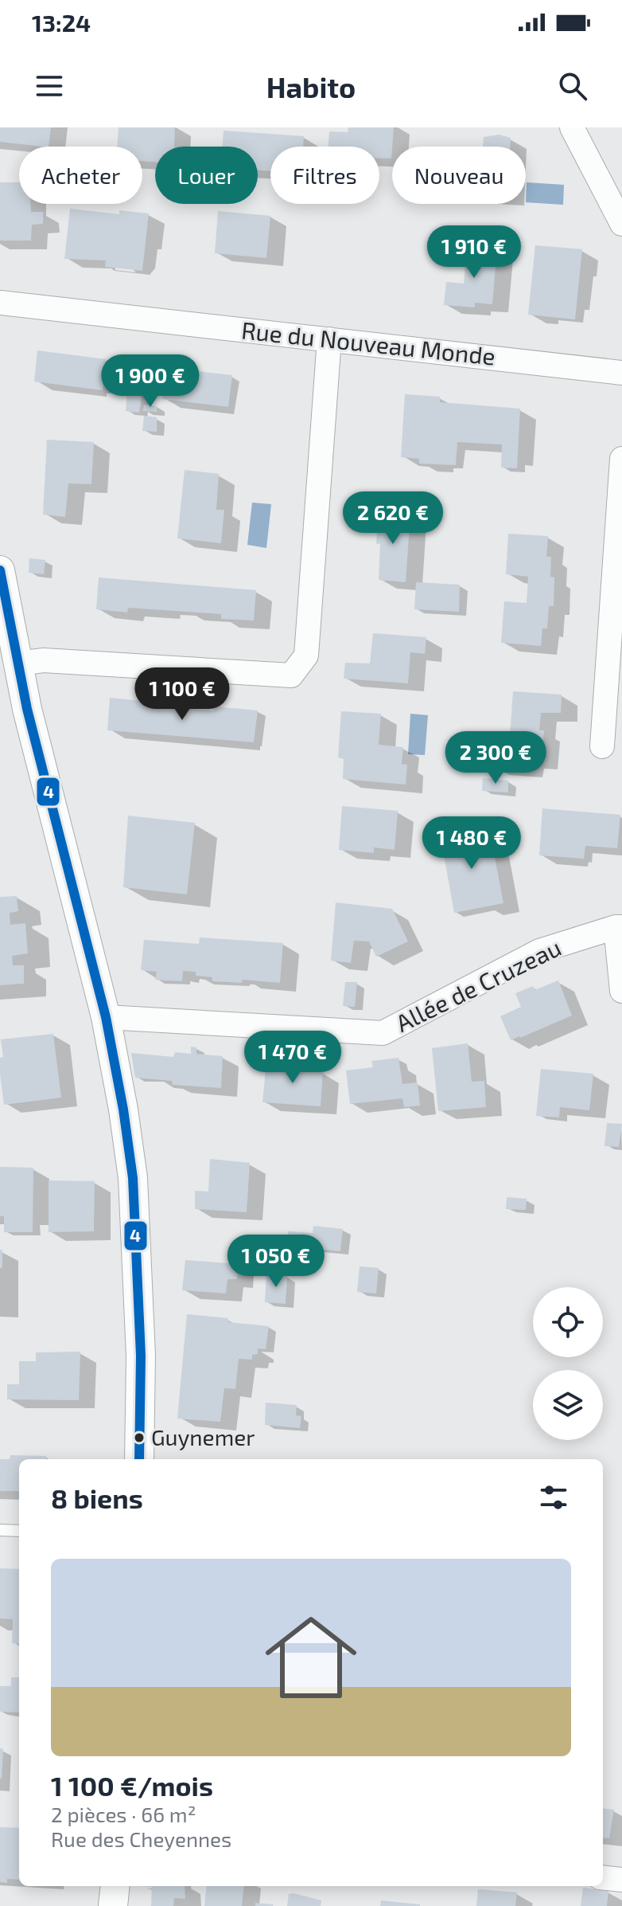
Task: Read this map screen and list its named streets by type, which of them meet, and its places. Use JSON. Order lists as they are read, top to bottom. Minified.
{"streets":{"street":["Rue du Nouveau Monde","Allée de Cruzeau"]},"places":["Guynemer"],"lines":["transit line 4"],"page":{"status":"13:24","header":"Habito","chip":["Acheter","Louer","Filtres","Nouveau"],"price":["1 910 €","1 900 €","2 620 €","1 100 €","2 300 €","1 480 €","1 470 €","1 050 €"],"heading":"8 biens","list":[{"name":"1 100 €/mois","note":"2 pièces · 66 m² · Rue des Cheyennes"}]}}
